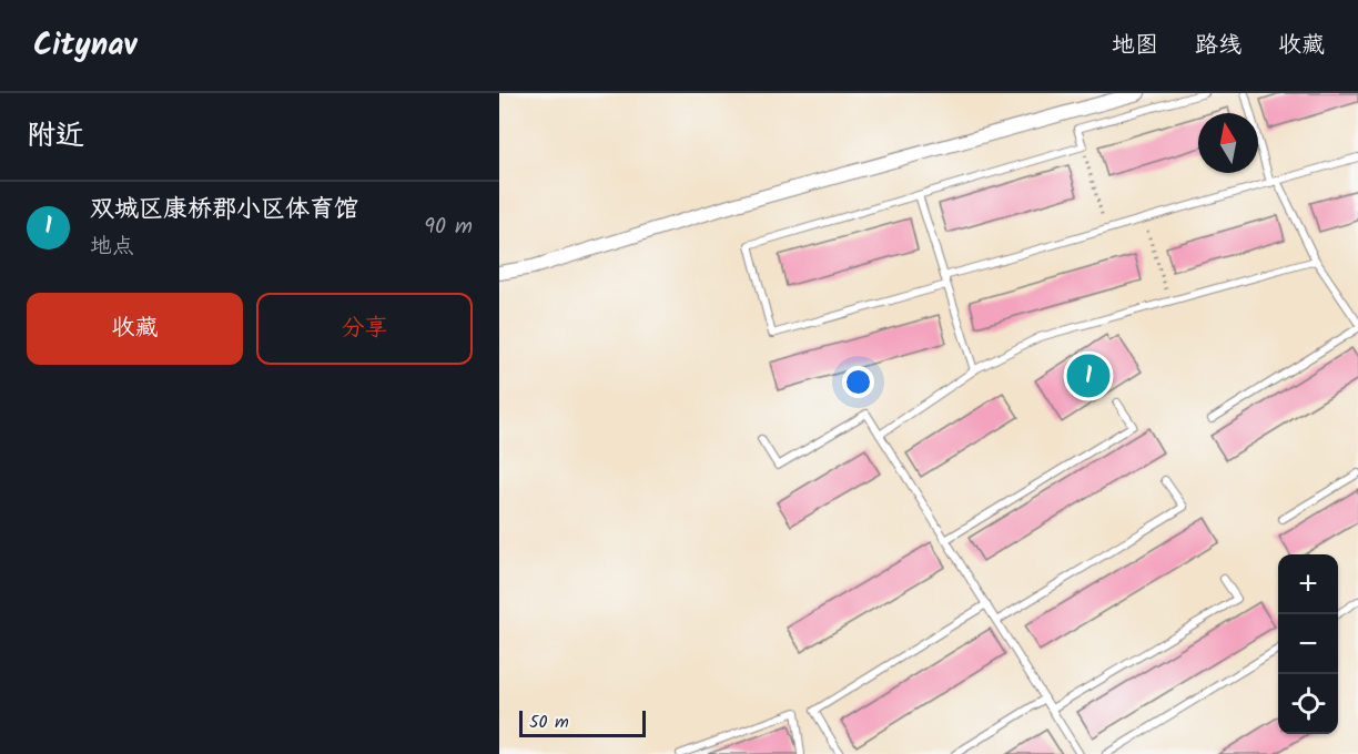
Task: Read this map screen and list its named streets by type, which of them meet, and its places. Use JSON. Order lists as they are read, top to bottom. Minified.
{"scale_bar":"50 m","north":"top","page":{"header":"Citynav","nav":["地图","路线","收藏"],"heading":"附近","list":[{"mark":"1","name":"双城区康桥郡小区体育馆","note":"地点","value":"90 m"}],"buttons":["收藏","分享"],"pins":"1","map_buttons":["+","−"],"scale":"50 m"}}
